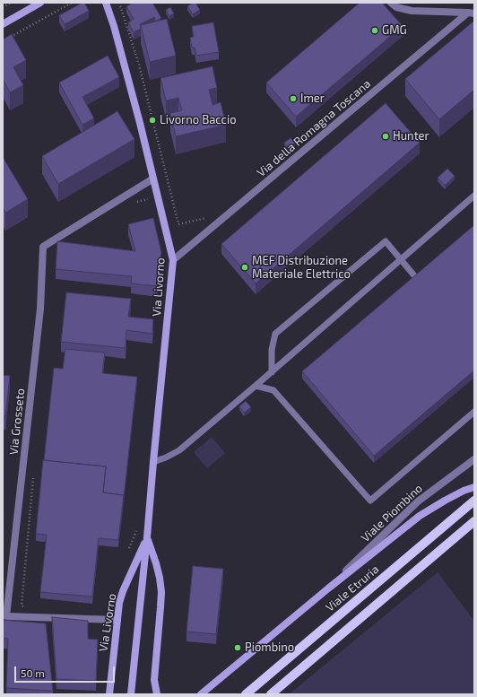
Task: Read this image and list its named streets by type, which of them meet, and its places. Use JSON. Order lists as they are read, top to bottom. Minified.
{"streets":{"main road":["Viale Etruria"],"street":["Via della Romagna Toscana","Via Livorno","Via Grosseto","Viale Piombino"]},"crossings":[["Via della Romagna Toscana","Via Livorno"],["Via Livorno","Via Grosseto"]],"places":["GMG","Imer","Livorno Baccio","Hunter","MEF Distribuzione Materiale Elettrico","Piombino"],"scale_bar":"50 m"}
